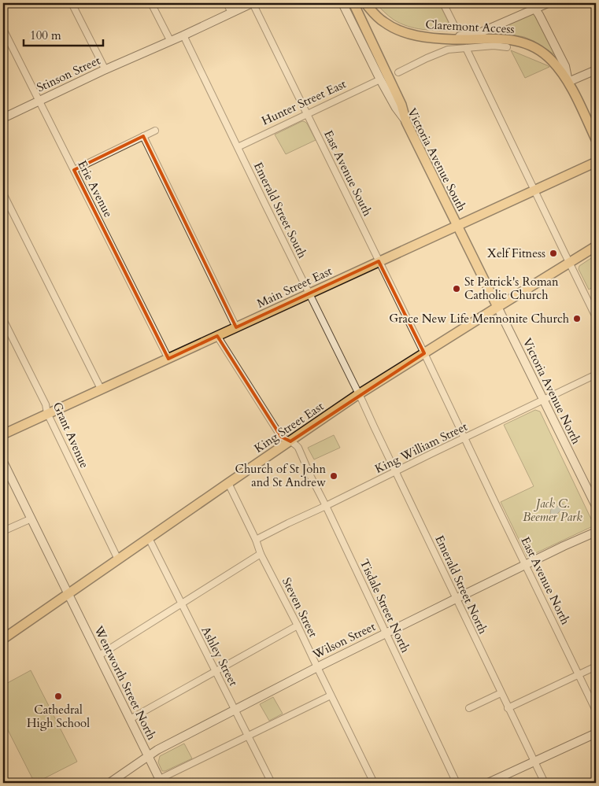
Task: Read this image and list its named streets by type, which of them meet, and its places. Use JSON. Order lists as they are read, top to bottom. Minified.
{"streets":{"main road":["Claremont Access","Stinson Street","Victoria Avenue South","Main Street East","Victoria Avenue North","King Street East","Wilson Street","Wentworth Street North"],"street":["Hunter Street East","East Avenue South","Erie Avenue","Emerald Street South","Grant Avenue","King William Street","East Avenue North","Emerald Street North","Tisdale Street North","Steven Street","Ashley Street"]},"crossings":[["Stinson Street","East Avenue South"],["Stinson Street","Erie Avenue"],["Stinson Street","Emerald Street South"],["Hunter Street East","Victoria Avenue South"],["Hunter Street East","East Avenue South"],["Hunter Street East","Emerald Street South"],["Victoria Avenue South","Main Street East"],["Victoria Avenue South","Victoria Avenue North"],["Victoria Avenue South","King Street East"],["East Avenue South","Main Street East"],["East Avenue South","King Street East"],["East Avenue South","East Avenue North"],["Erie Avenue","Main Street East"],["Emerald Street South","Main Street East"],["Emerald Street South","King Street East"],["Emerald Street South","Emerald Street North"],["Main Street East","Grant Avenue"],["Main Street East","Tisdale Street North"],["Victoria Avenue North","King Street East"],["Victoria Avenue North","King William Street"],["King Street East","Grant Avenue"],["King Street East","East Avenue North"],["King Street East","Emerald Street North"],["King Street East","Tisdale Street North"],["King Street East","Steven Street"],["King Street East","Ashley Street"],["King Street East","Wentworth Street North"],["King William Street","East Avenue North"],["King William Street","Emerald Street North"],["King William Street","Tisdale Street North"],["King William Street","Steven Street"],["East Avenue North","Wilson Street"],["Emerald Street North","Wilson Street"],["Tisdale Street North","Wilson Street"],["Steven Street","Wilson Street"],["Wilson Street","Ashley Street"],["Wilson Street","Wentworth Street North"]],"parks":["Jack C. Beemer Park"],"places":["Xelf Fitness","St Patrick's Roman Catholic Church","Grace New Life Mennonite Church","Church of St John and St Andrew","Cathedral High School"],"scale_bar":"100 m"}
